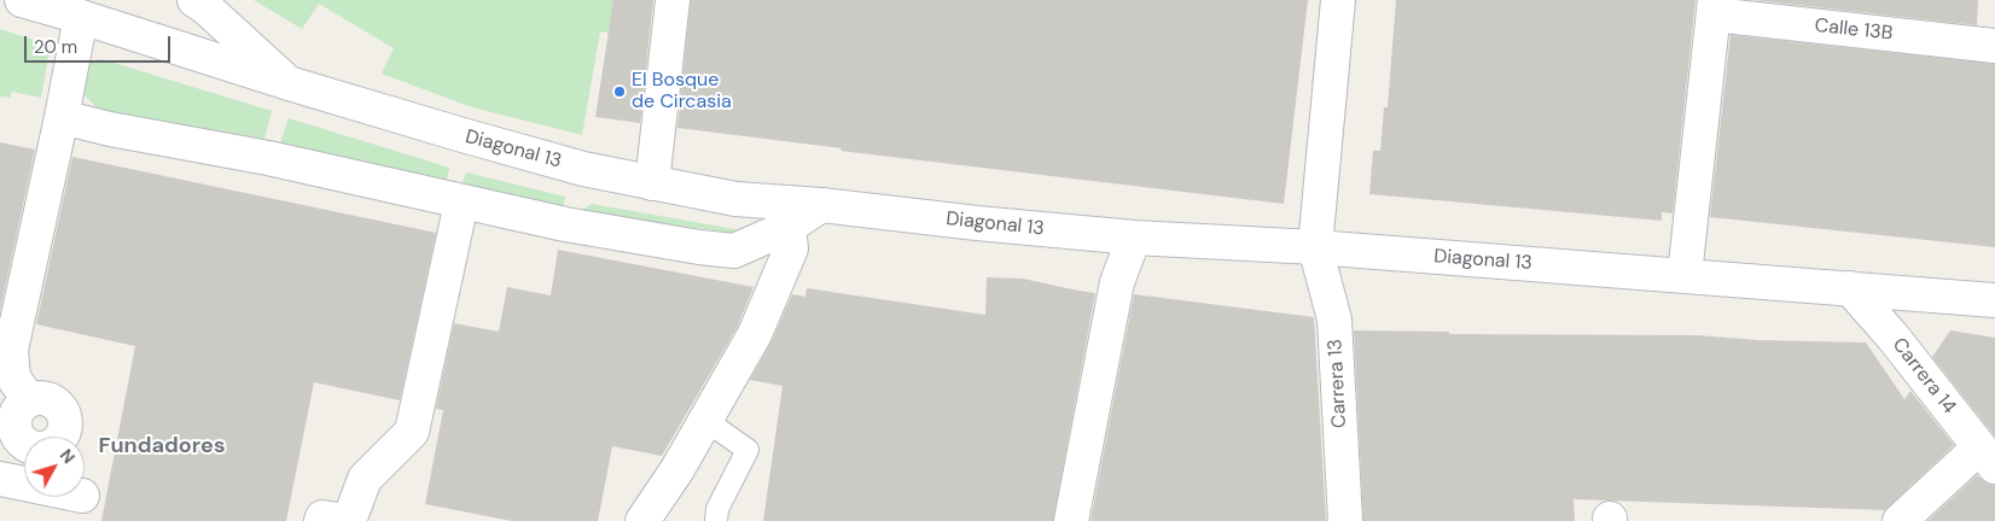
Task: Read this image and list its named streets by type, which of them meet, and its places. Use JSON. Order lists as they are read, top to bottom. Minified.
{"streets":{"street":["Calle 13B","Diagonal 13","Carrera 14","Carrera 13"]},"crossings":[["Diagonal 13","Carrera 14"],["Diagonal 13","Carrera 13"]],"districts":["Fundadores"],"places":["El Bosque de Circasia"],"scale_bar":"20 m","north":"top right"}
